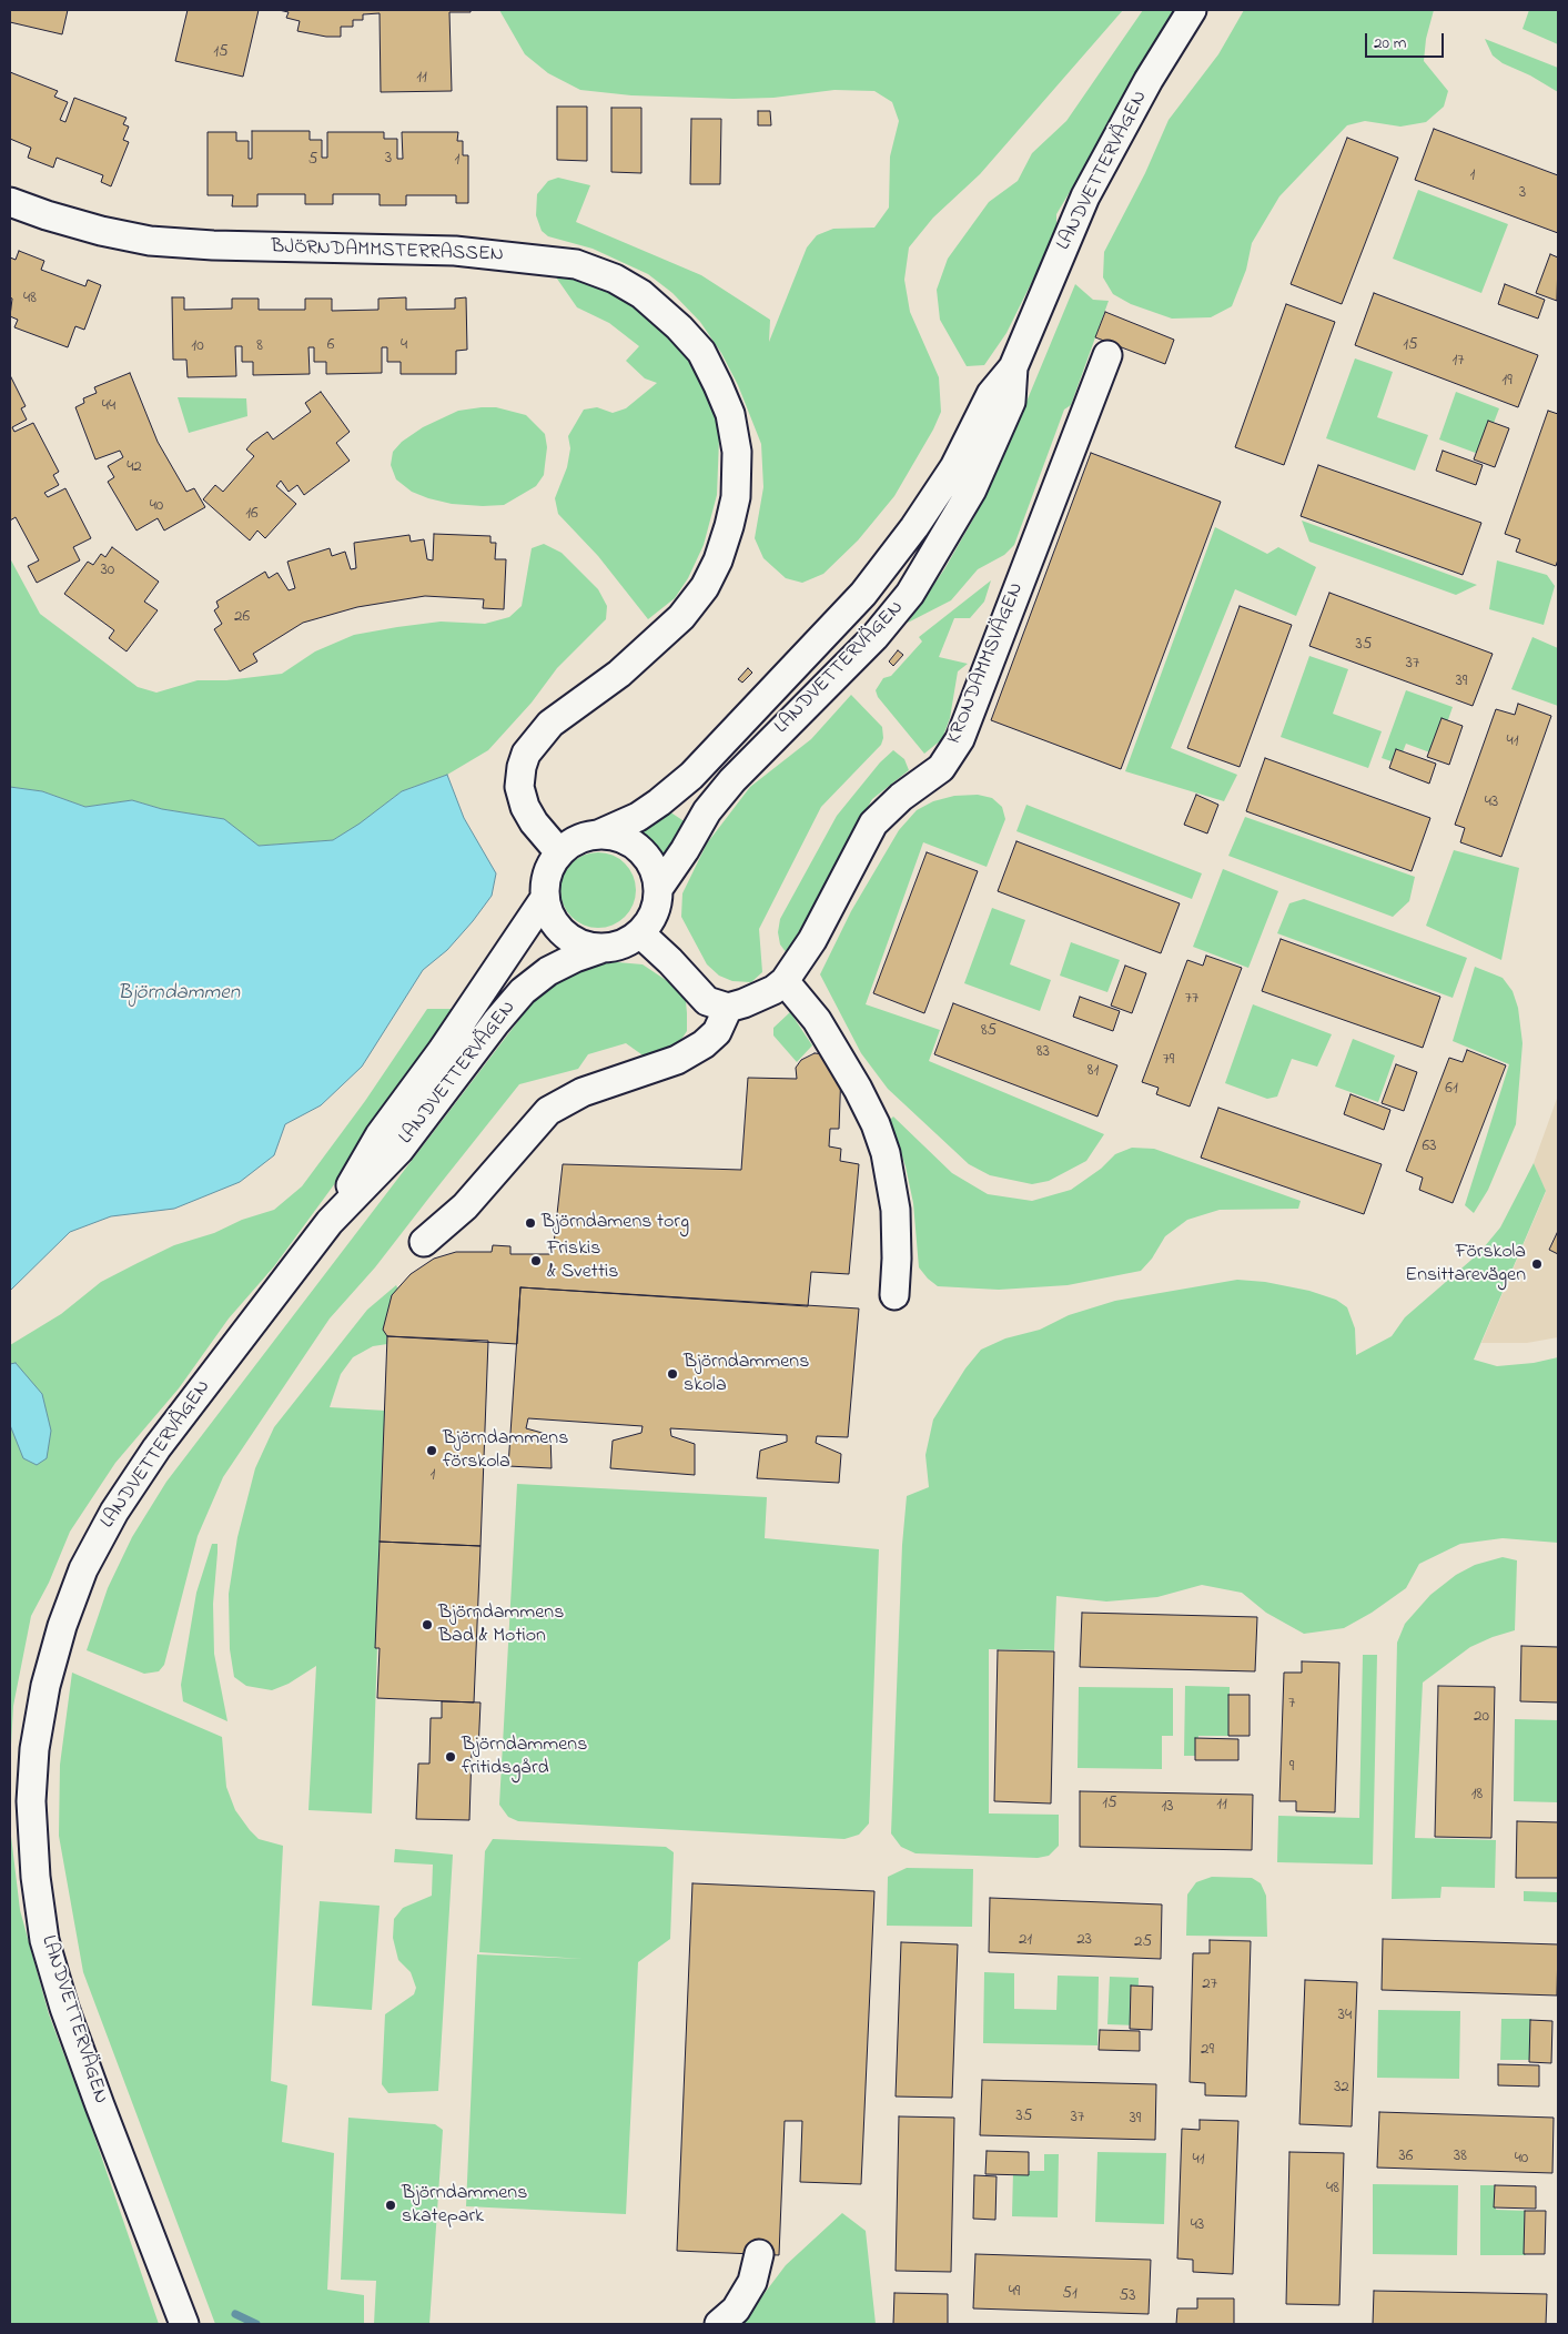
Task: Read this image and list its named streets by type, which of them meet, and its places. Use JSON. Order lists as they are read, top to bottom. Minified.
{"streets":{"street":["LANDVETTERVÄGEN","BJÖRNDAMMSTERRASSEN","KRONDAMMSVÄGEN"]},"crossings":[["LANDVETTERVÄGEN","BJÖRNDAMMSTERRASSEN"]],"water":["Björndammen"],"places":["Björndamens torg","Friskis & Svettis","Förskola Ensittarevägen","Björndammens skola","Björndammens förskola","Björndammens Bad & Motion","Björndammens fritidsgård","Björndammens skatepark"],"house_numbers":["15","11","3","5","1","1","3","48","6","4","15","10","8","17","19","44","42","40","16","30","26","35","37","39","41","43","77","85","83","79","81","61","63","1","7","20","9","18","15","11","13","21","23","25","27","34","29","32","35","37","39","36","38","40","41","48","43","49","51","53"],"scale_bar":"20 m"}
